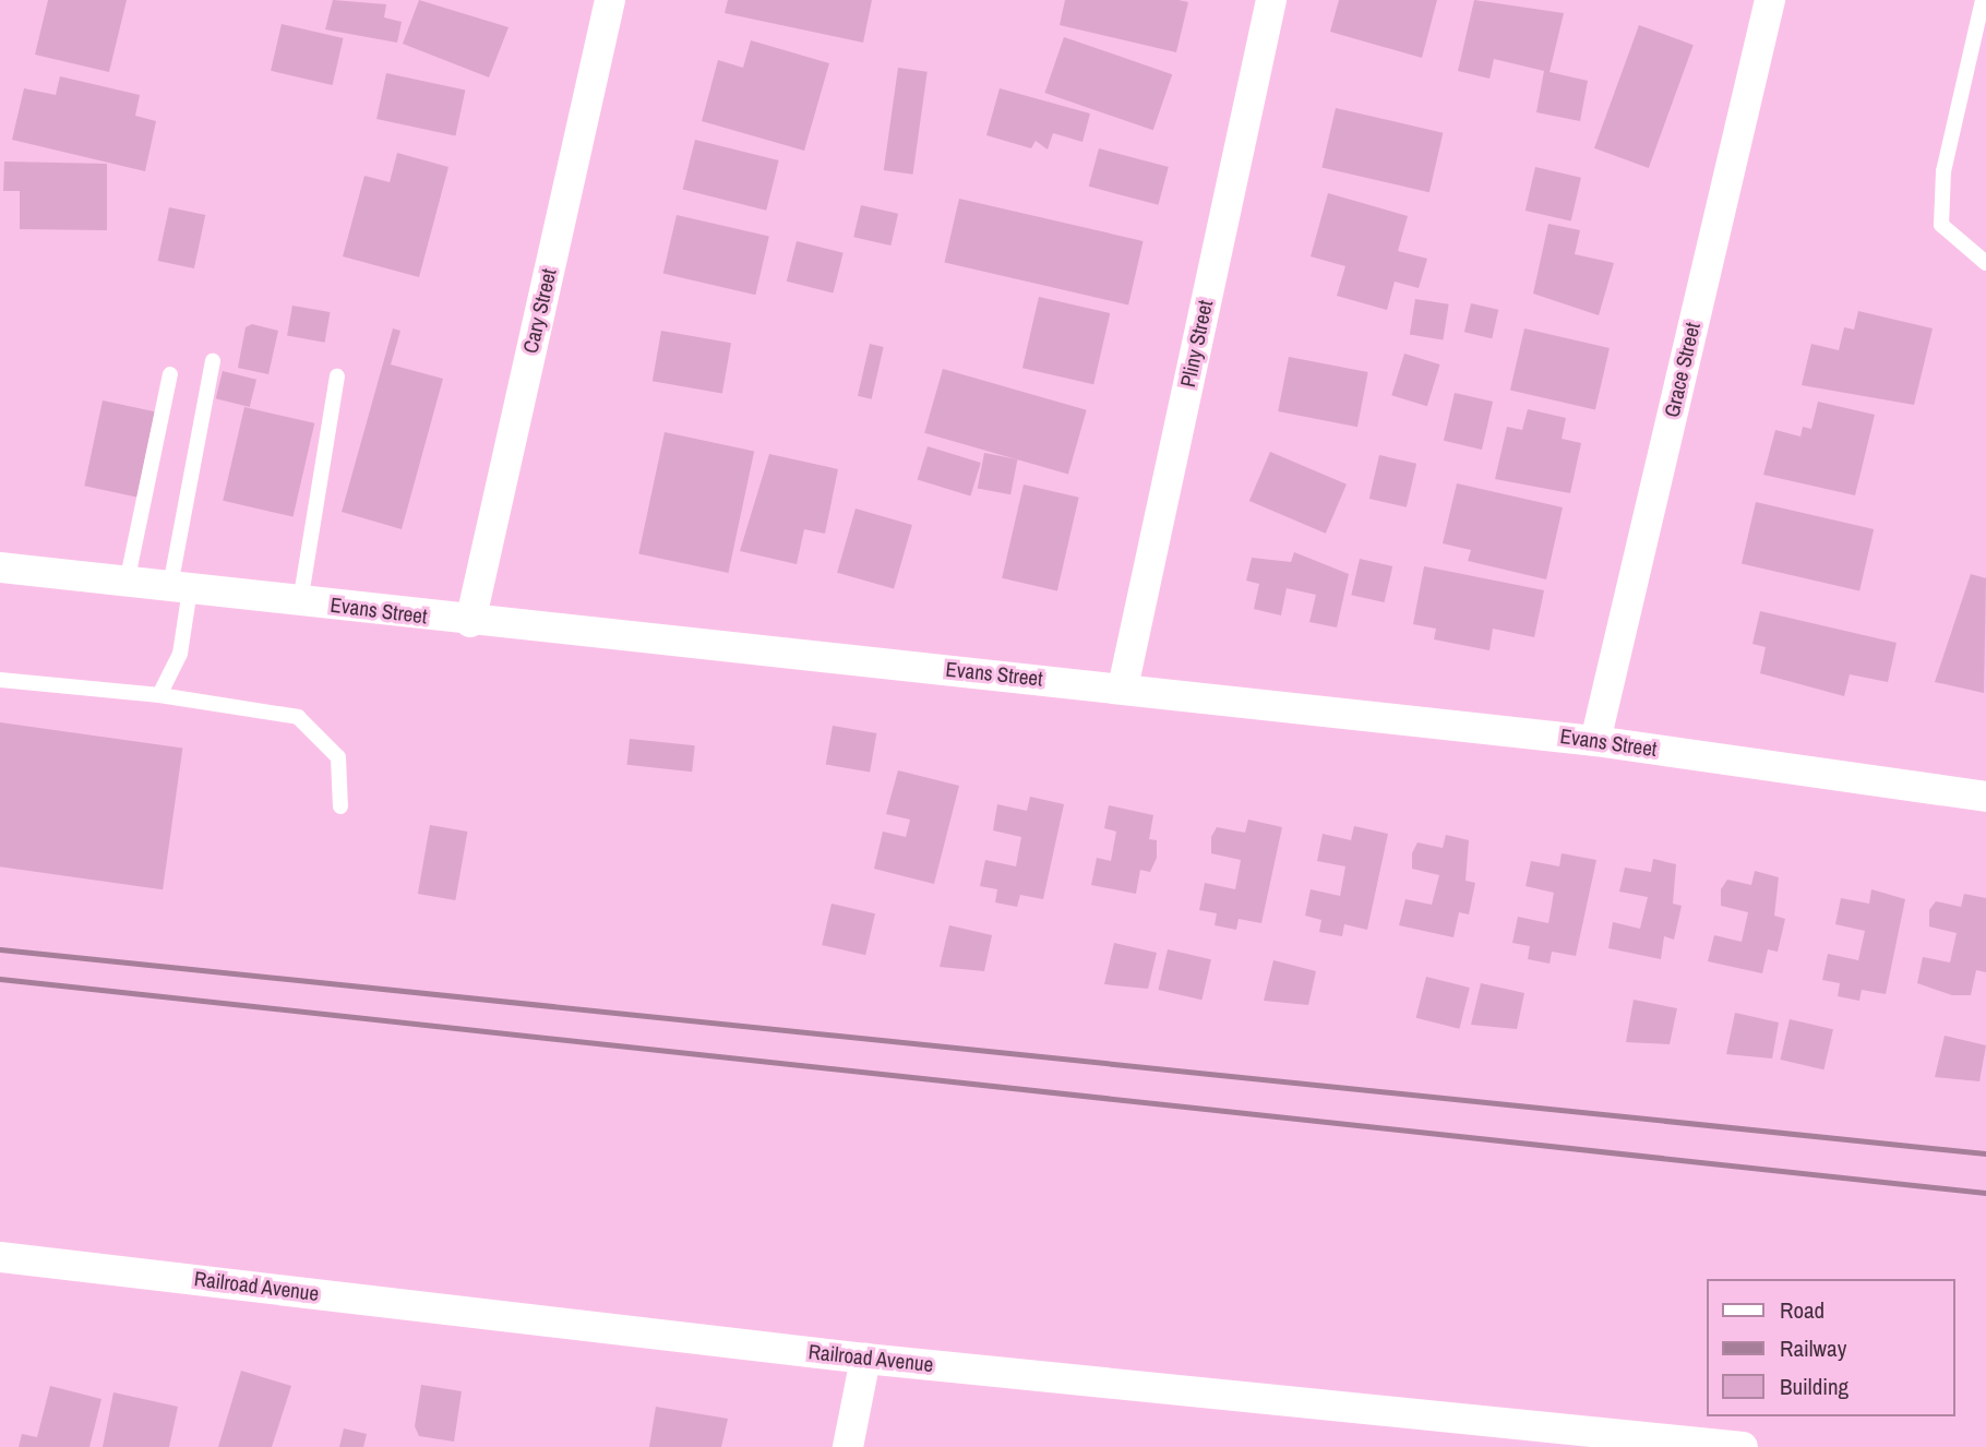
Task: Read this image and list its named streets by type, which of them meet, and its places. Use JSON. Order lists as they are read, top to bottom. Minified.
{"streets":{"street":["Cary Street","Pliny Street","Grace Street","Evans Street","Railroad Avenue"]},"crossings":[["Cary Street","Evans Street"],["Pliny Street","Evans Street"],["Grace Street","Evans Street"]],"legend":["Road","Railway","Building"]}
